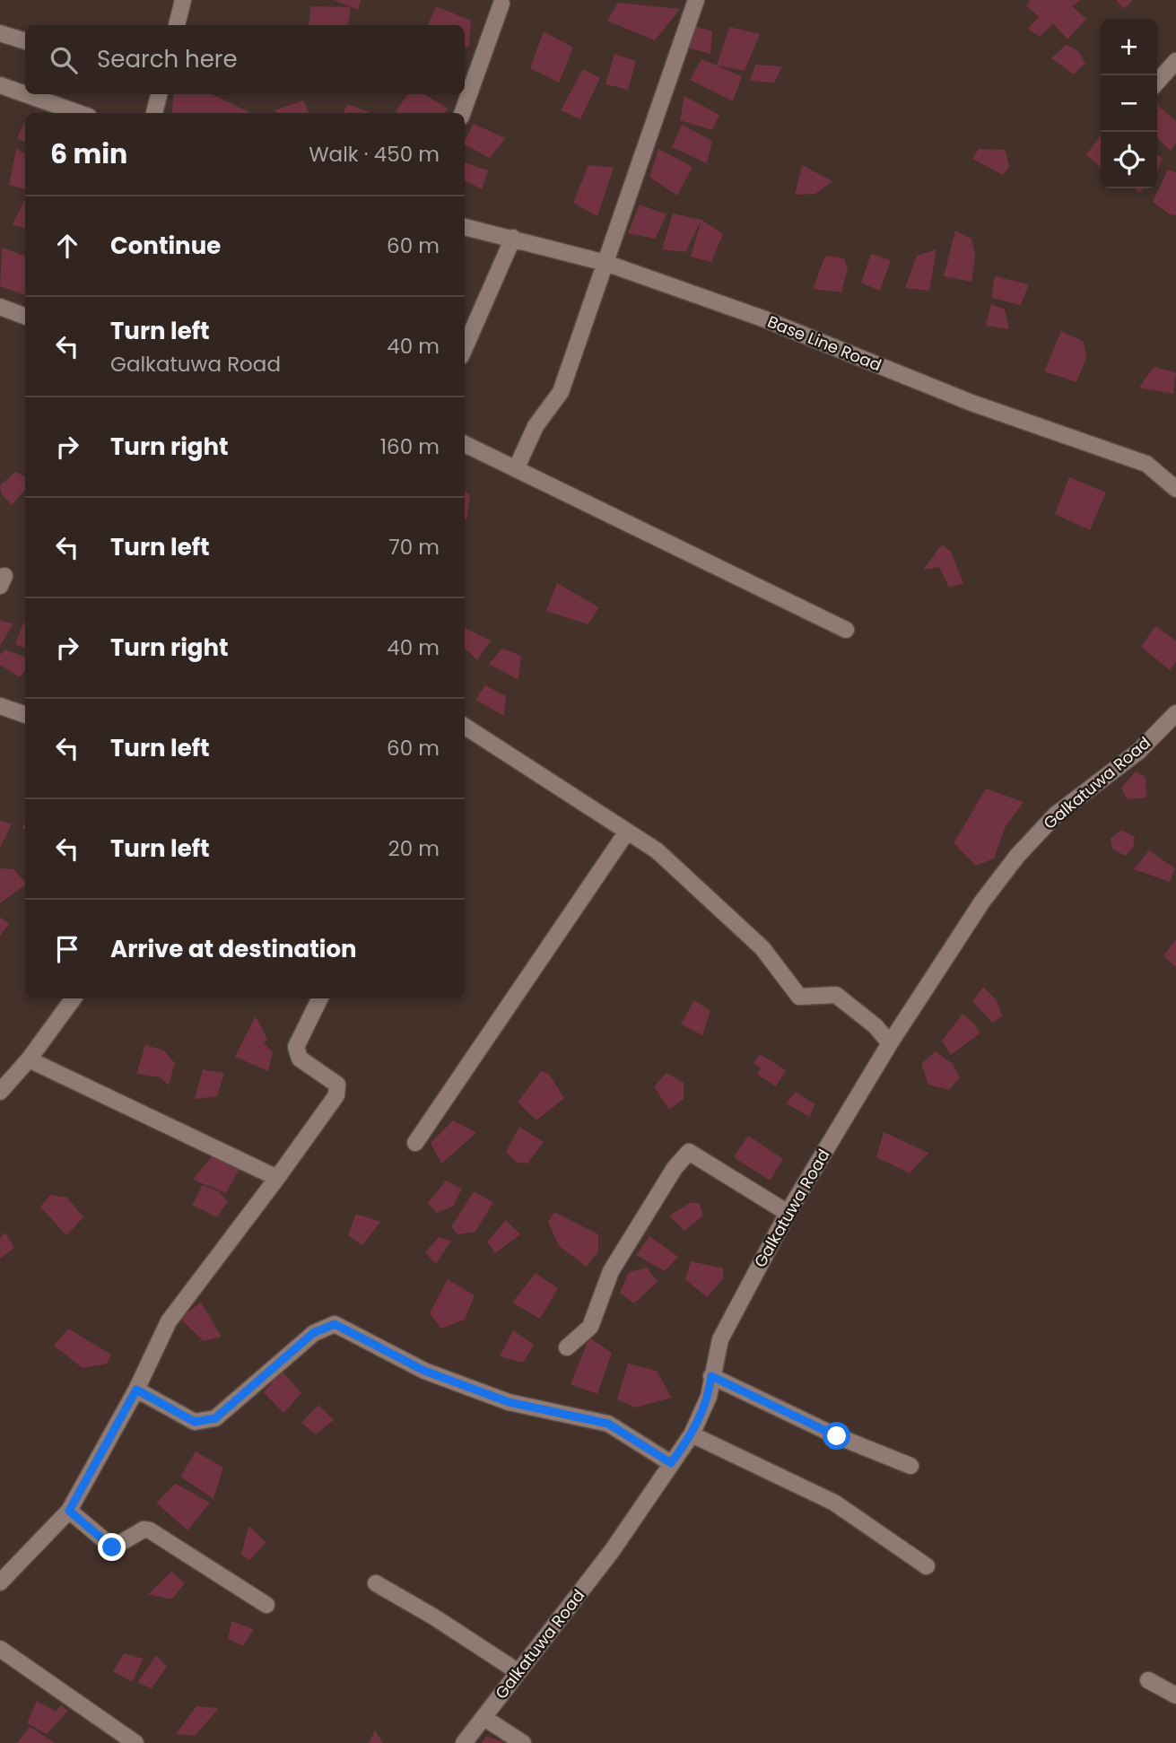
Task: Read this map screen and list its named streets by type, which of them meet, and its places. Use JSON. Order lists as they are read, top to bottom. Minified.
{"streets":{"street":["Base Line Road","Galkatuwa Road"]},"page":{"map_buttons":["+","−"],"search":"Search here","heading":["6 min","Walk · 450 m"],"list":[["Continue","60 m"],["Turn left","Galkatuwa Road","40 m"],["Turn right","160 m"],["Turn left","70 m"],["Turn right","40 m"],["Turn left","60 m"],["Turn left","20 m"],"Arrive at destination"]}}
